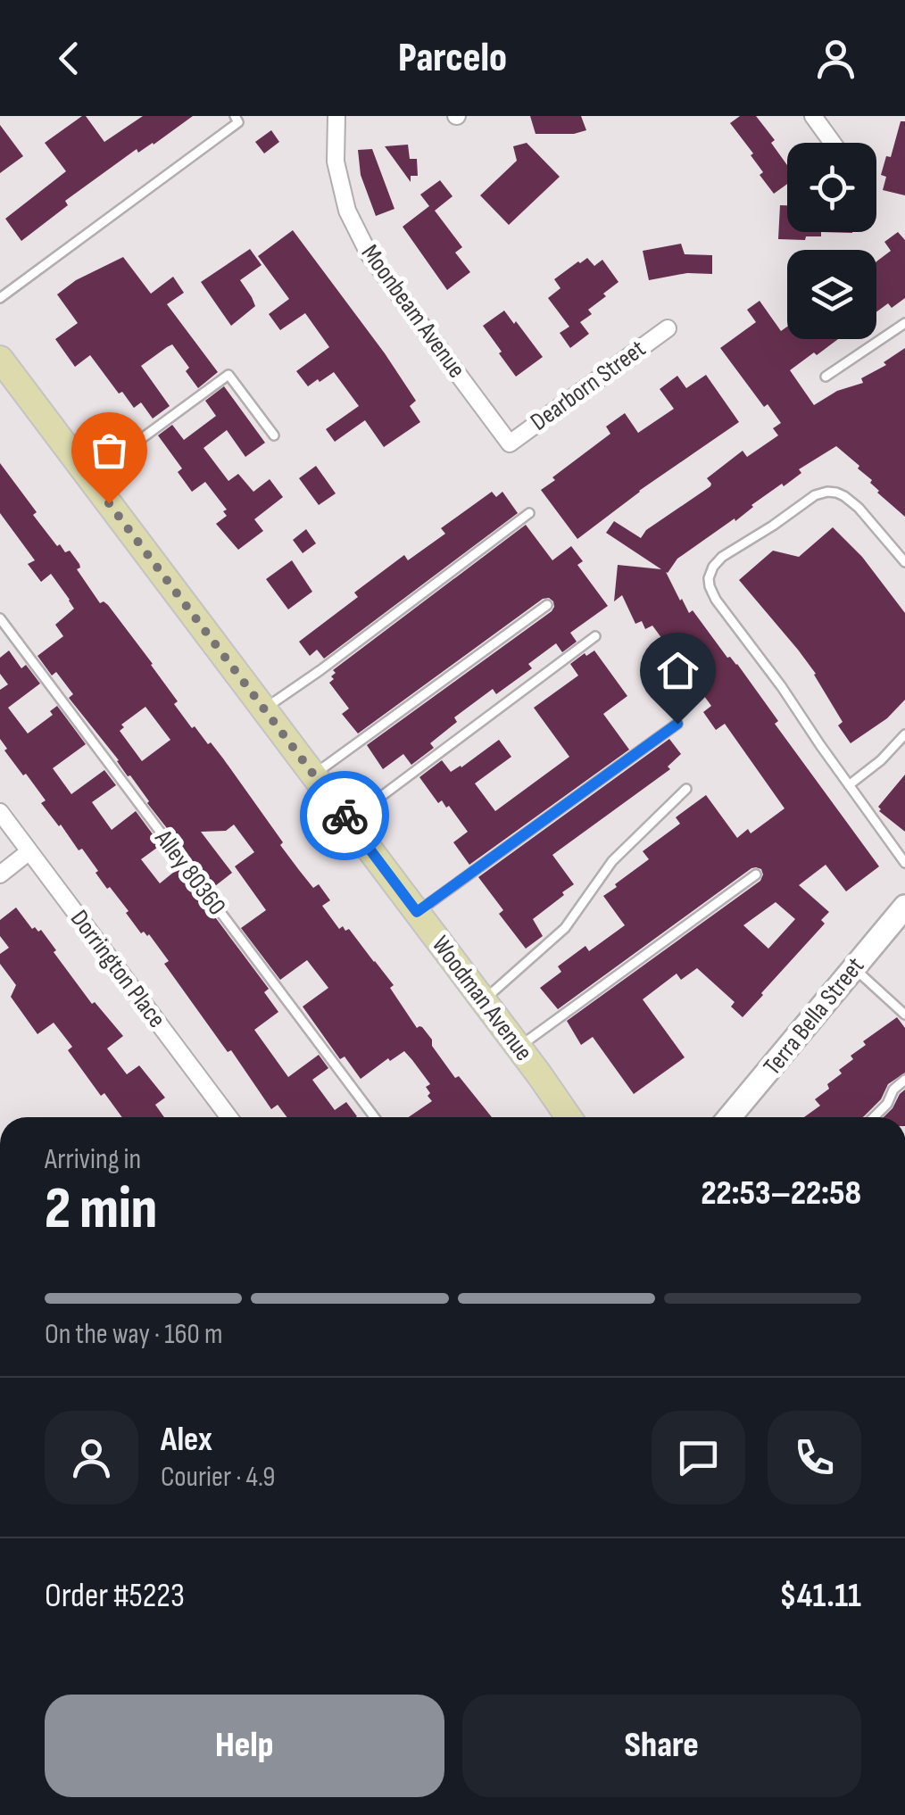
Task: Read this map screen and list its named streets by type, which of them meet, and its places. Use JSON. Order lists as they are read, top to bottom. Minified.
{"streets":{"main road":["Woodman Avenue","Terra Bella Street"],"street":["Moonbeam Avenue","Dearborn Street","Dorrington Place"],"lane":["Alley 80360"]},"crossings":[["Moonbeam Avenue","Dearborn Street"]],"page":{"header":"Parcelo","heading":["2 min","Arriving in","22:53–22:58"],"panel":["Alex","Courier · 4.9","Order #5223","$41.11"],"bar":"On the way · 160 m","buttons":["Help","Share"]}}
